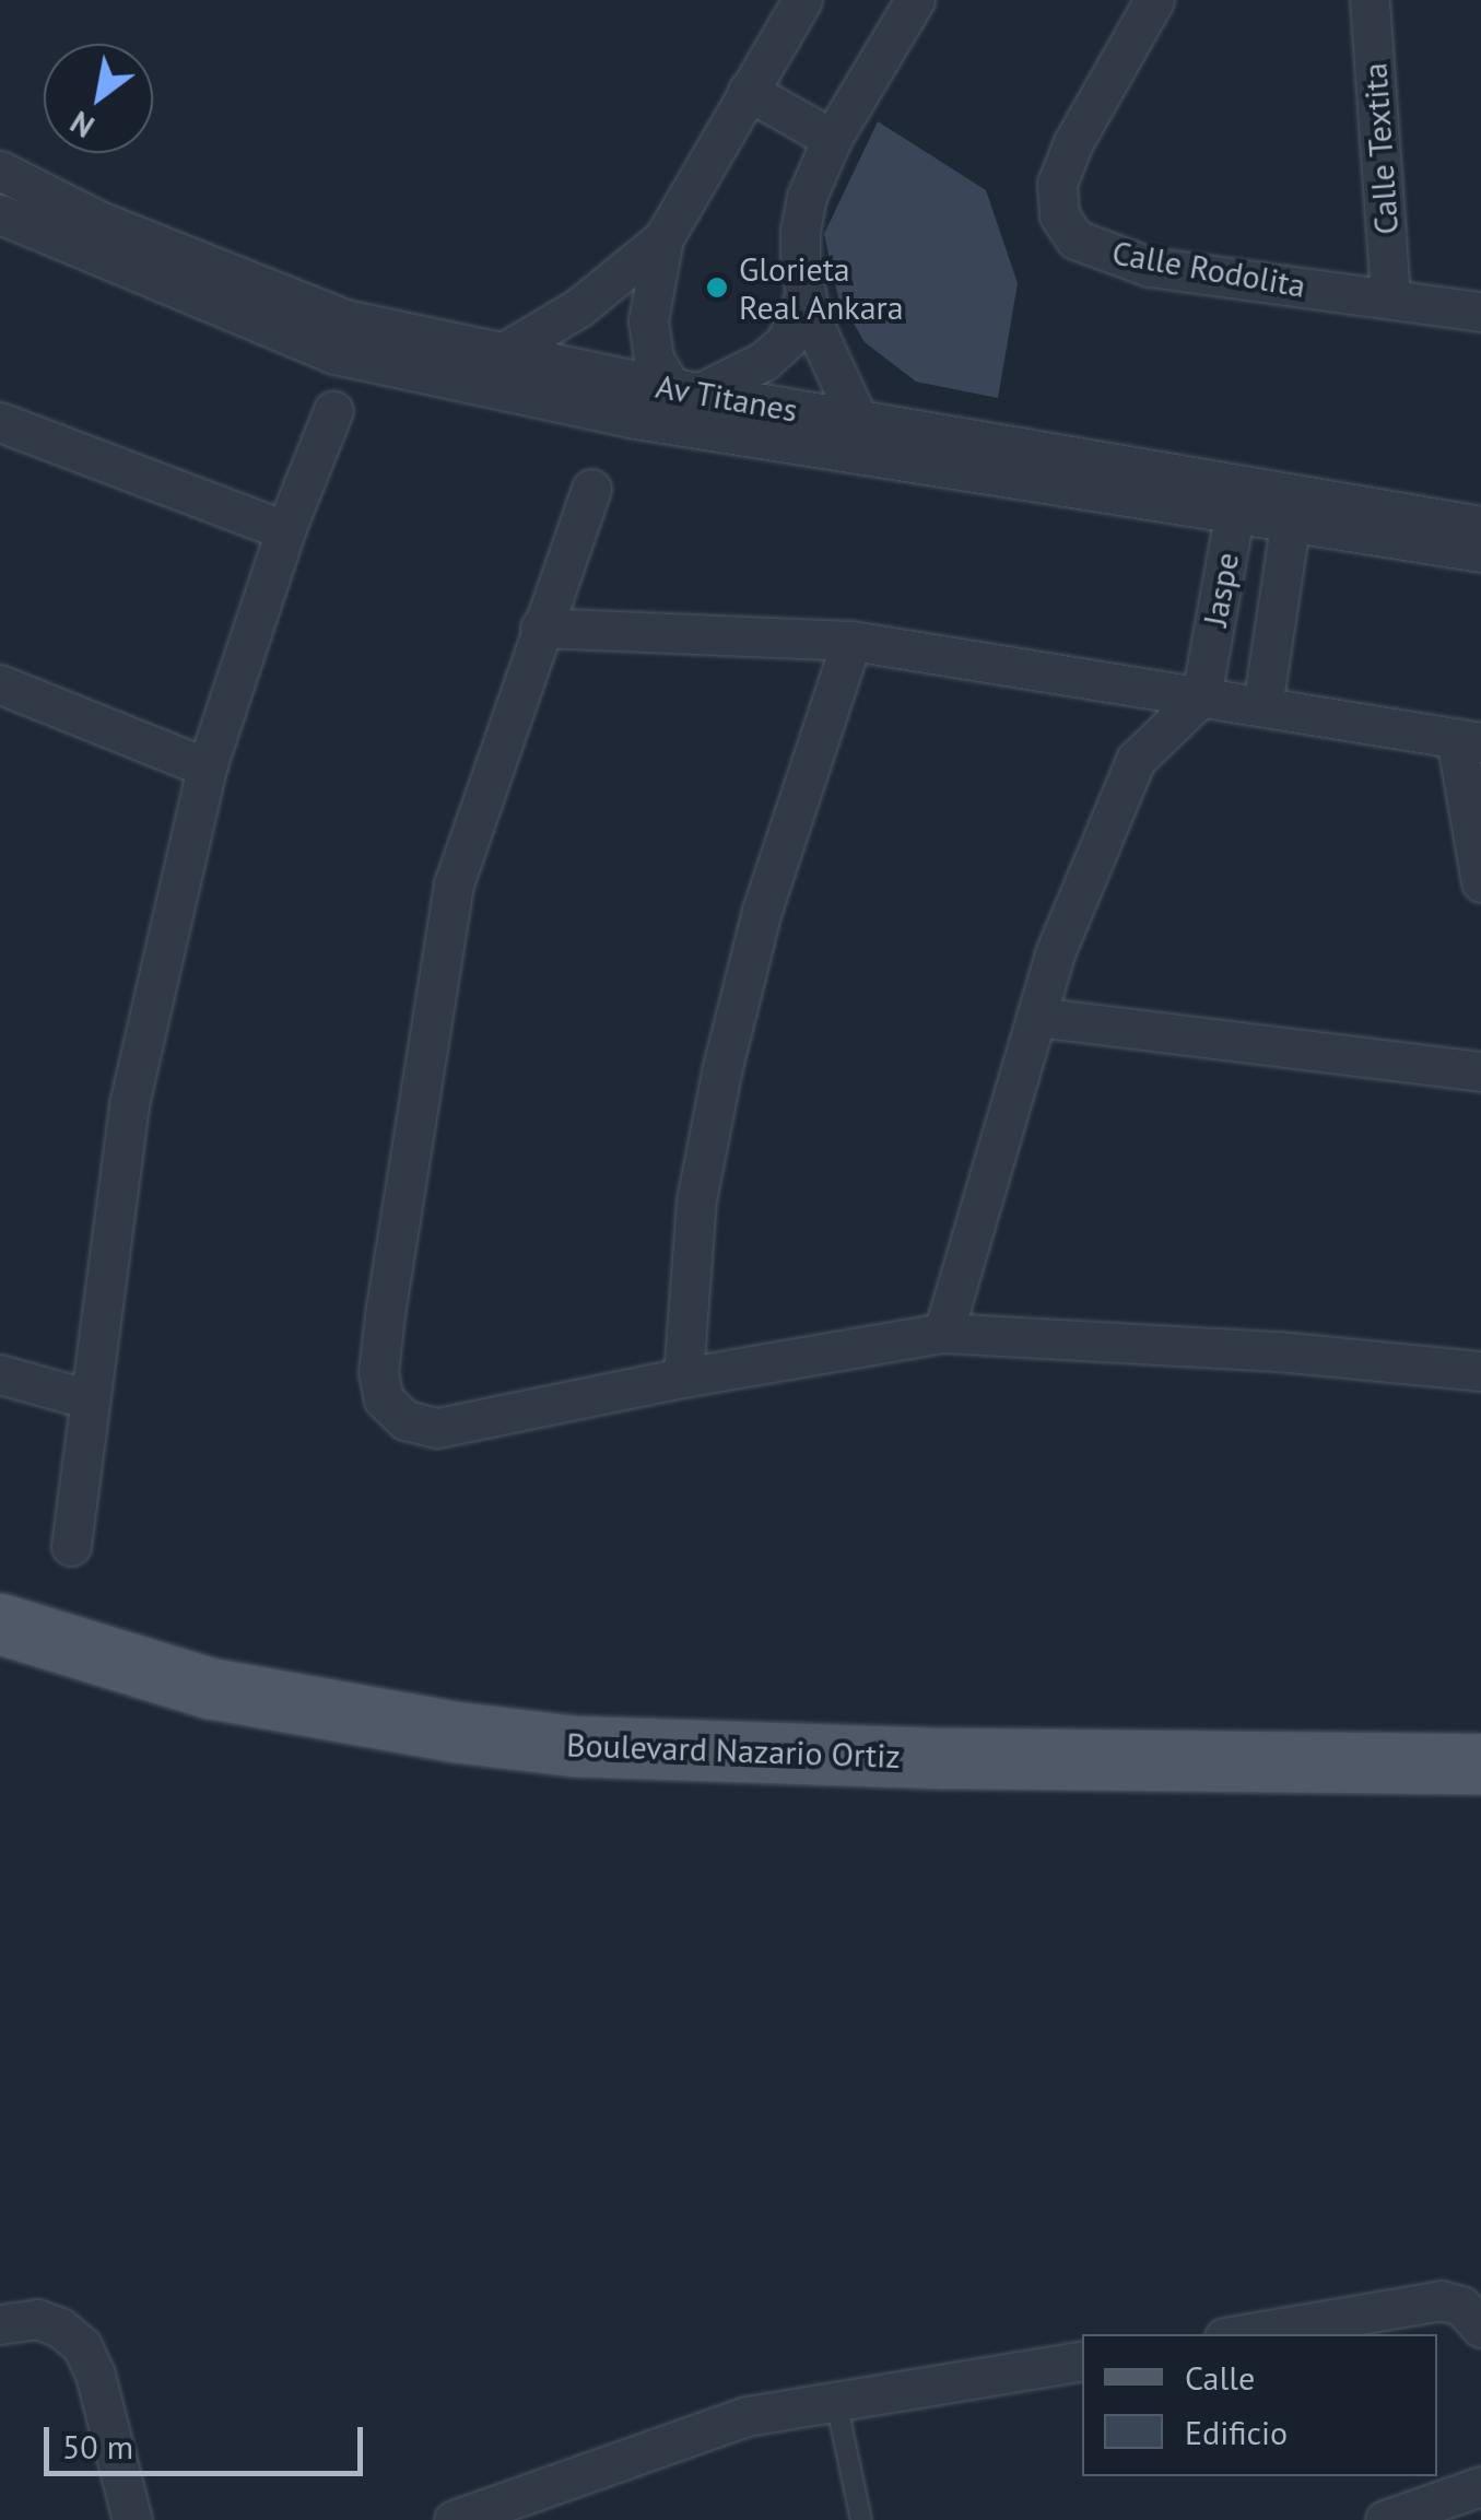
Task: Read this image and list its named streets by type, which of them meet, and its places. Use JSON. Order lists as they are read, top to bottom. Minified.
{"streets":{"main road":["Boulevard Nazario Ortiz"],"street":["Calle Textita","Calle Rodolita","Av Titanes","Jaspe"]},"crossings":[["Calle Textita","Calle Rodolita"],["Av Titanes","Jaspe"]],"places":["Glorieta Real Ankara"],"legend":["Calle","Edificio"],"scale_bar":"50 m","north":"bottom left"}
